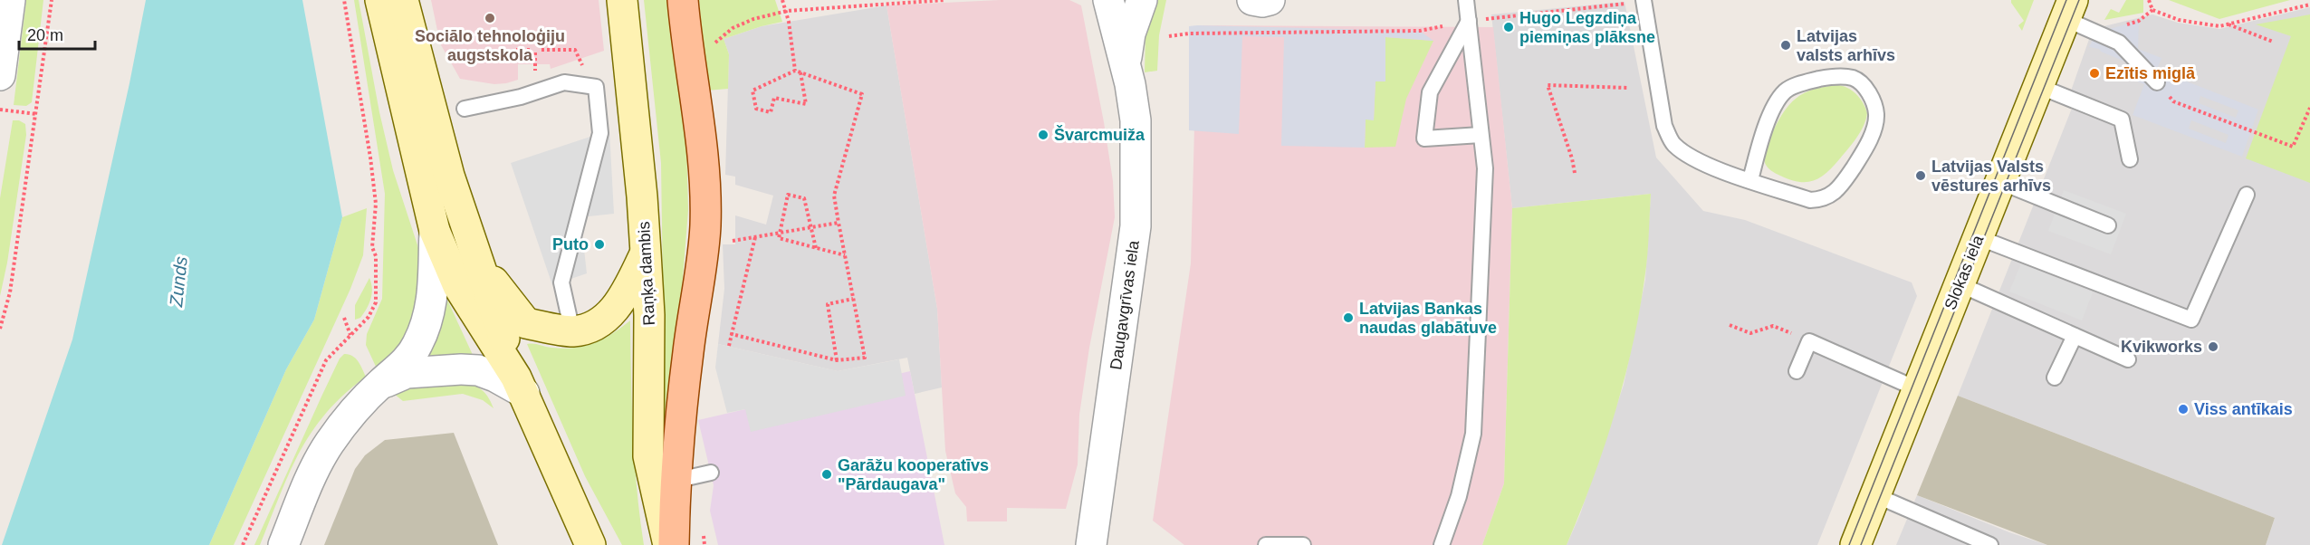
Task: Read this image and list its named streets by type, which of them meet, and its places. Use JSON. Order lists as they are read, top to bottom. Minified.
{"streets":{"main road":["Slokas iela","Raņķa dambis"],"street":["Daugavgrīvas iela"]},"water":["Zunds"],"places":["Sociālo tehnoloģiju augstskola","Hugo Legzdiņa piemiņas plāksne","Latvijas valsts arhīvs","Ezītis miglā","Švarcmuiža","Latvijas Valsts vēstures arhīvs","Puto","Latvijas Bankas naudas glabātuve","Kvikworks","Viss antīkais","Garāžu kooperatīvs \"Pārdaugava\""],"scale_bar":"20 m"}
